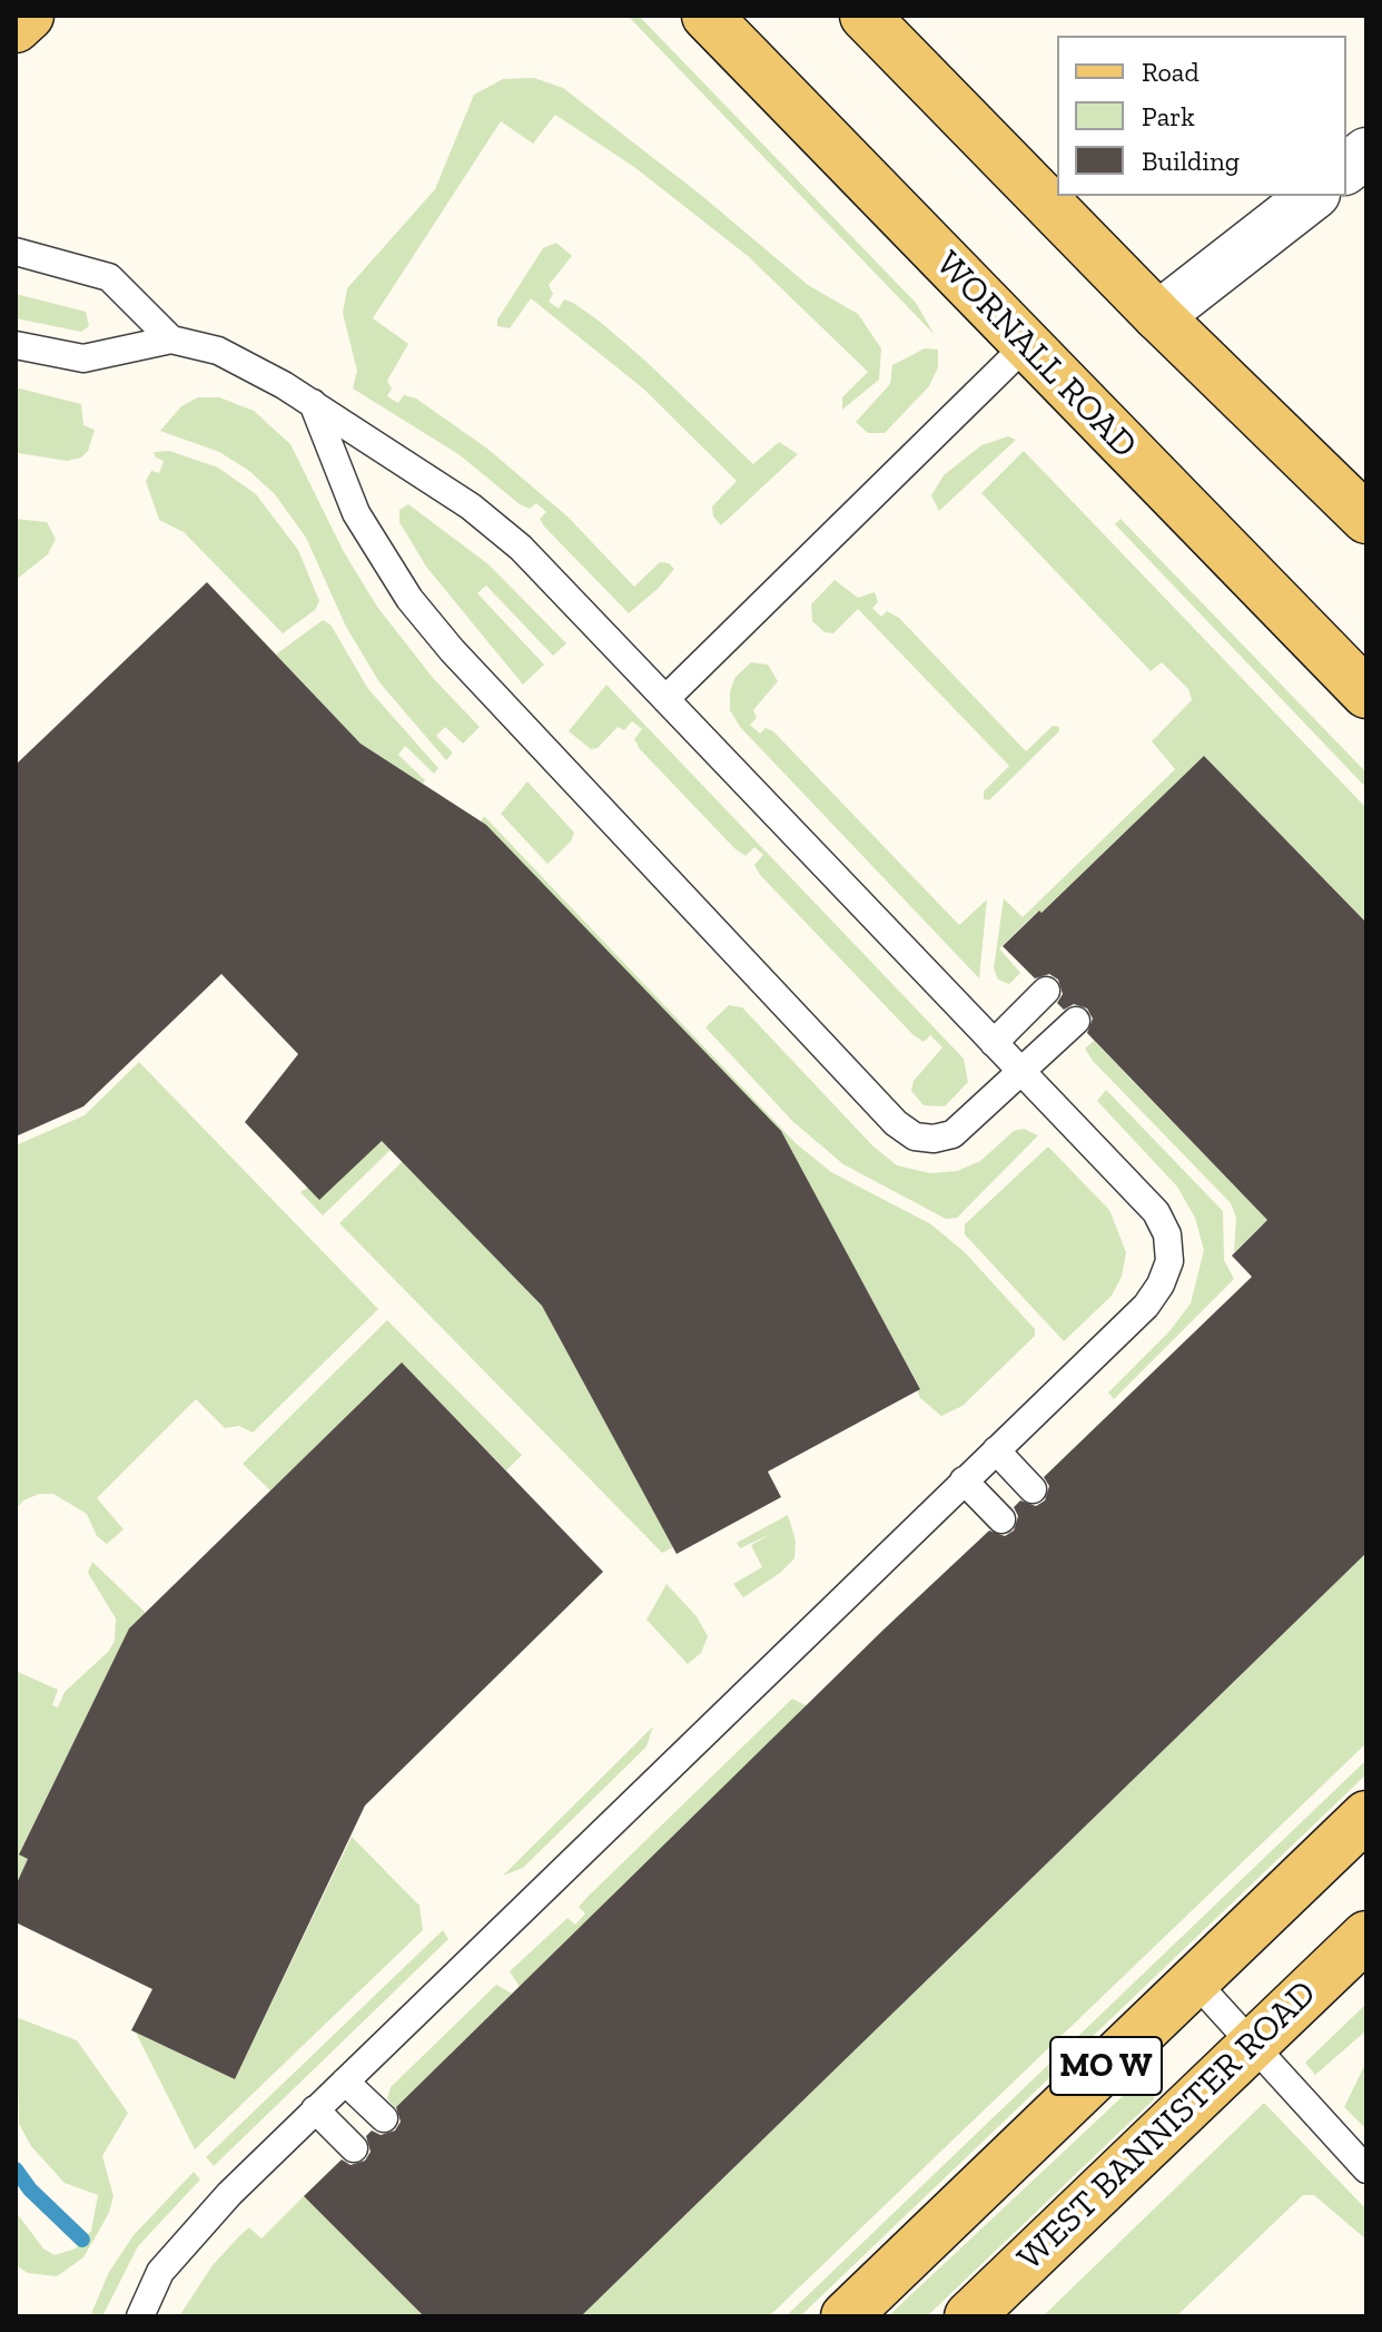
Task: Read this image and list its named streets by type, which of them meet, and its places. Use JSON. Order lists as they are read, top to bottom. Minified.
{"streets":{"main road":["WORNALL ROAD","MO W","WEST BANNISTER ROAD"]},"legend":["Road","Park","Building"]}
